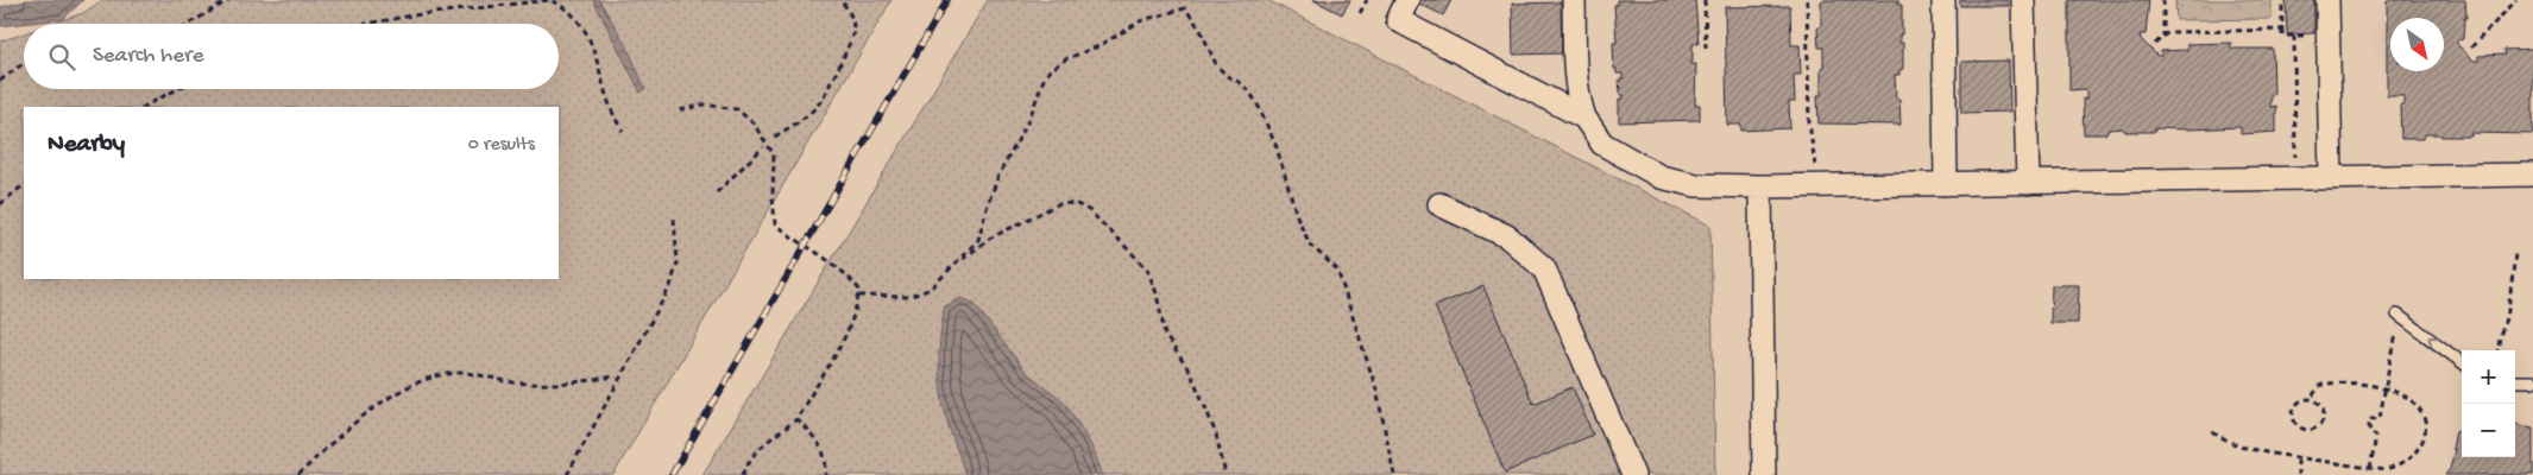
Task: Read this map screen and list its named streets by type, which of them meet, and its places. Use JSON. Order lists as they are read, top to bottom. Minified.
{"north":"bottom right","page":{"search":"Search here","heading":["Nearby","0 results"],"map_buttons":["+","−"]}}
